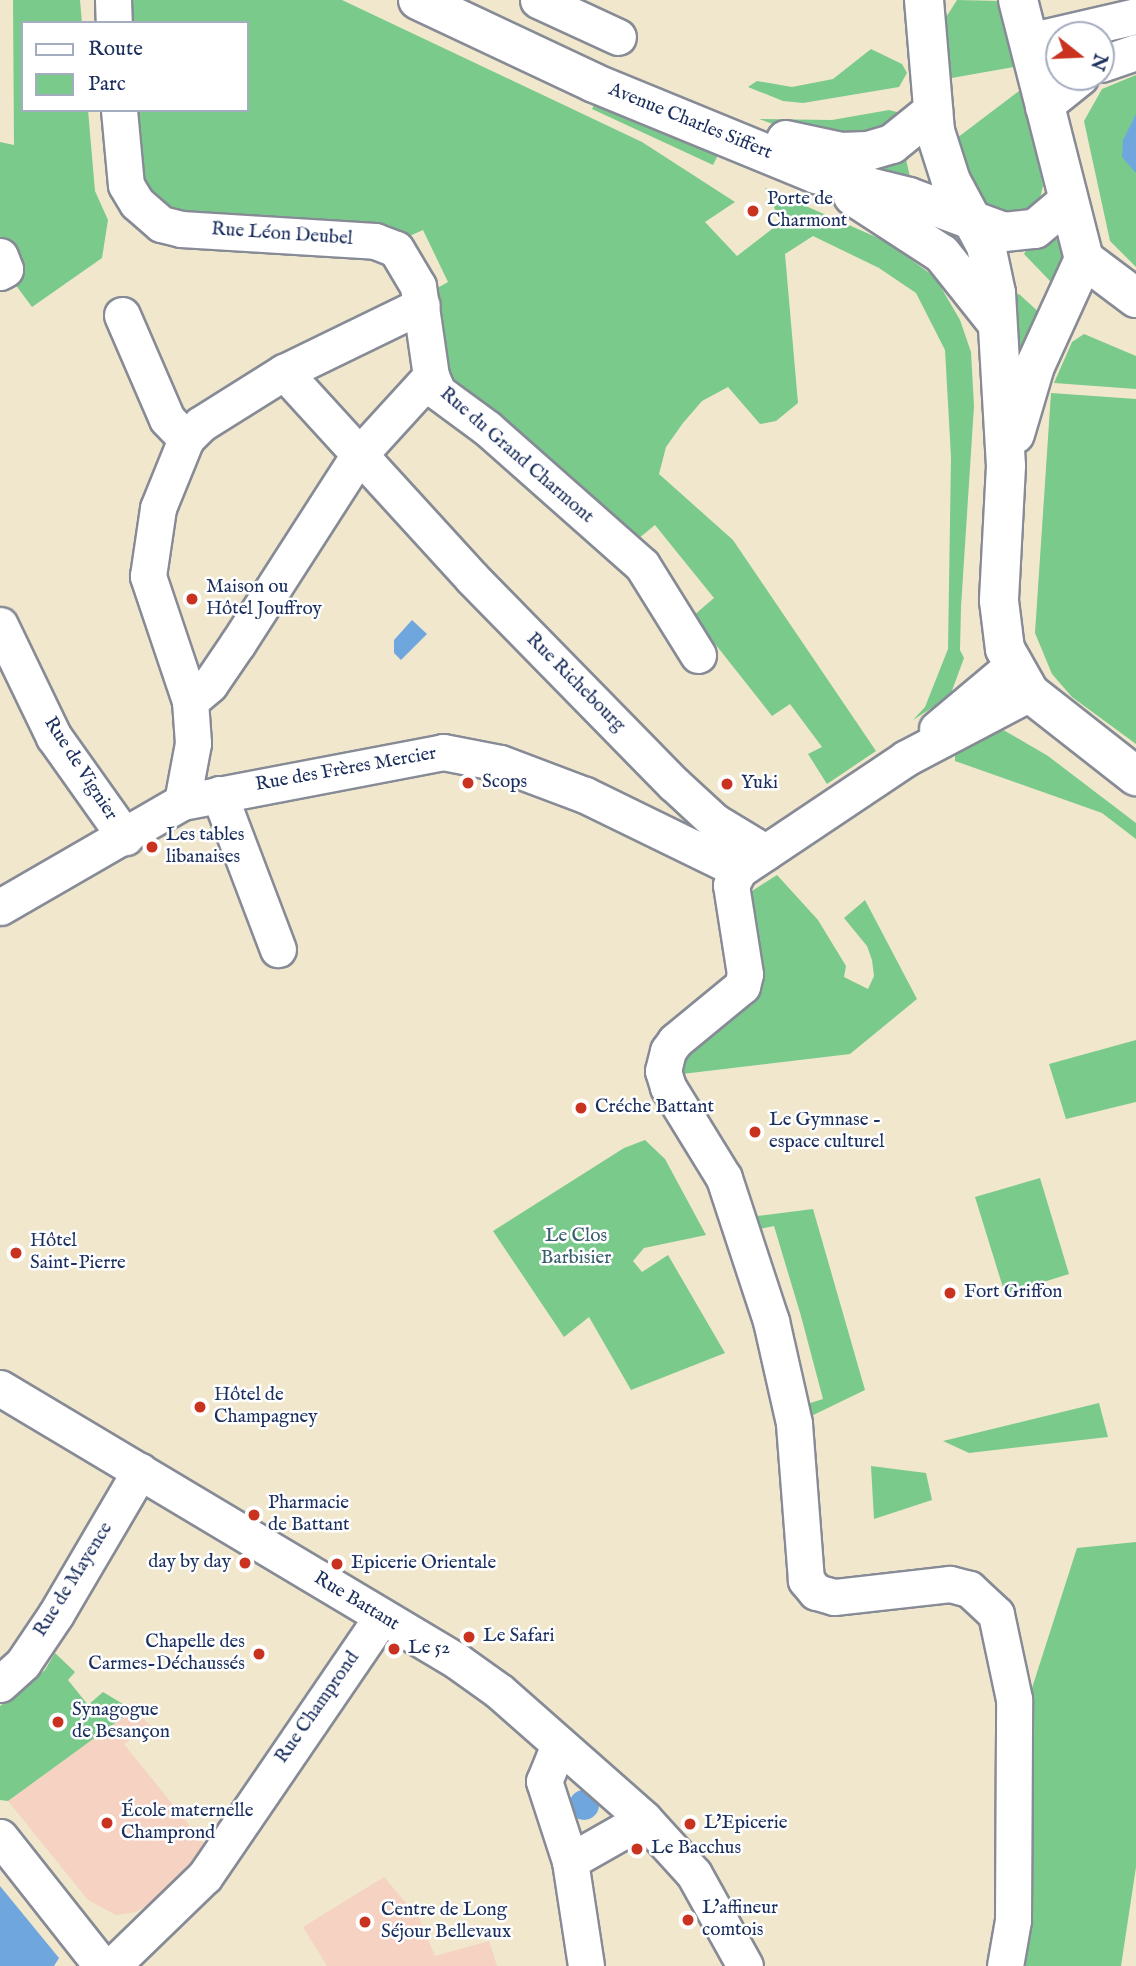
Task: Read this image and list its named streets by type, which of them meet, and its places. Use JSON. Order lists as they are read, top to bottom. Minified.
{"streets":{"main road":["Avenue Charles Siffert"],"street":["Rue Léon Deubel","Rue du Grand Charmont","Rue Richebourg","Rue de Vignier","Rue des Frères Mercier","Rue de Mayence","Rue Battant","Rue Champrond"]},"crossings":[["Rue Léon Deubel","Rue du Grand Charmont"],["Rue du Grand Charmont","Rue Richebourg"],["Rue Richebourg","Rue des Frères Mercier"],["Rue de Vignier","Rue des Frères Mercier"],["Rue de Mayence","Rue Battant"],["Rue Battant","Rue Champrond"]],"parks":["Le Clos Barbisier"],"places":["Porte de Charmont","Maison ou Hôtel Jouffroy","Scops","Yuki","Les tables libanaises","Créche Battant","Le Gymnase - espace culturel","Hôtel Saint-Pierre","Fort Griffon","Hôtel de Champagney","Pharmacie de Battant","day by day","Epicerie Orientale","Le Safari","Le 52","Chapelle des Carmes-Déchaussés","Synagogue de Besançon","École maternelle Champrond","L'Epicerie","Le Bacchus","L'affineur comtois","Centre de Long Séjour Bellevaux"],"legend":["Route","Parc"],"north":"right"}
